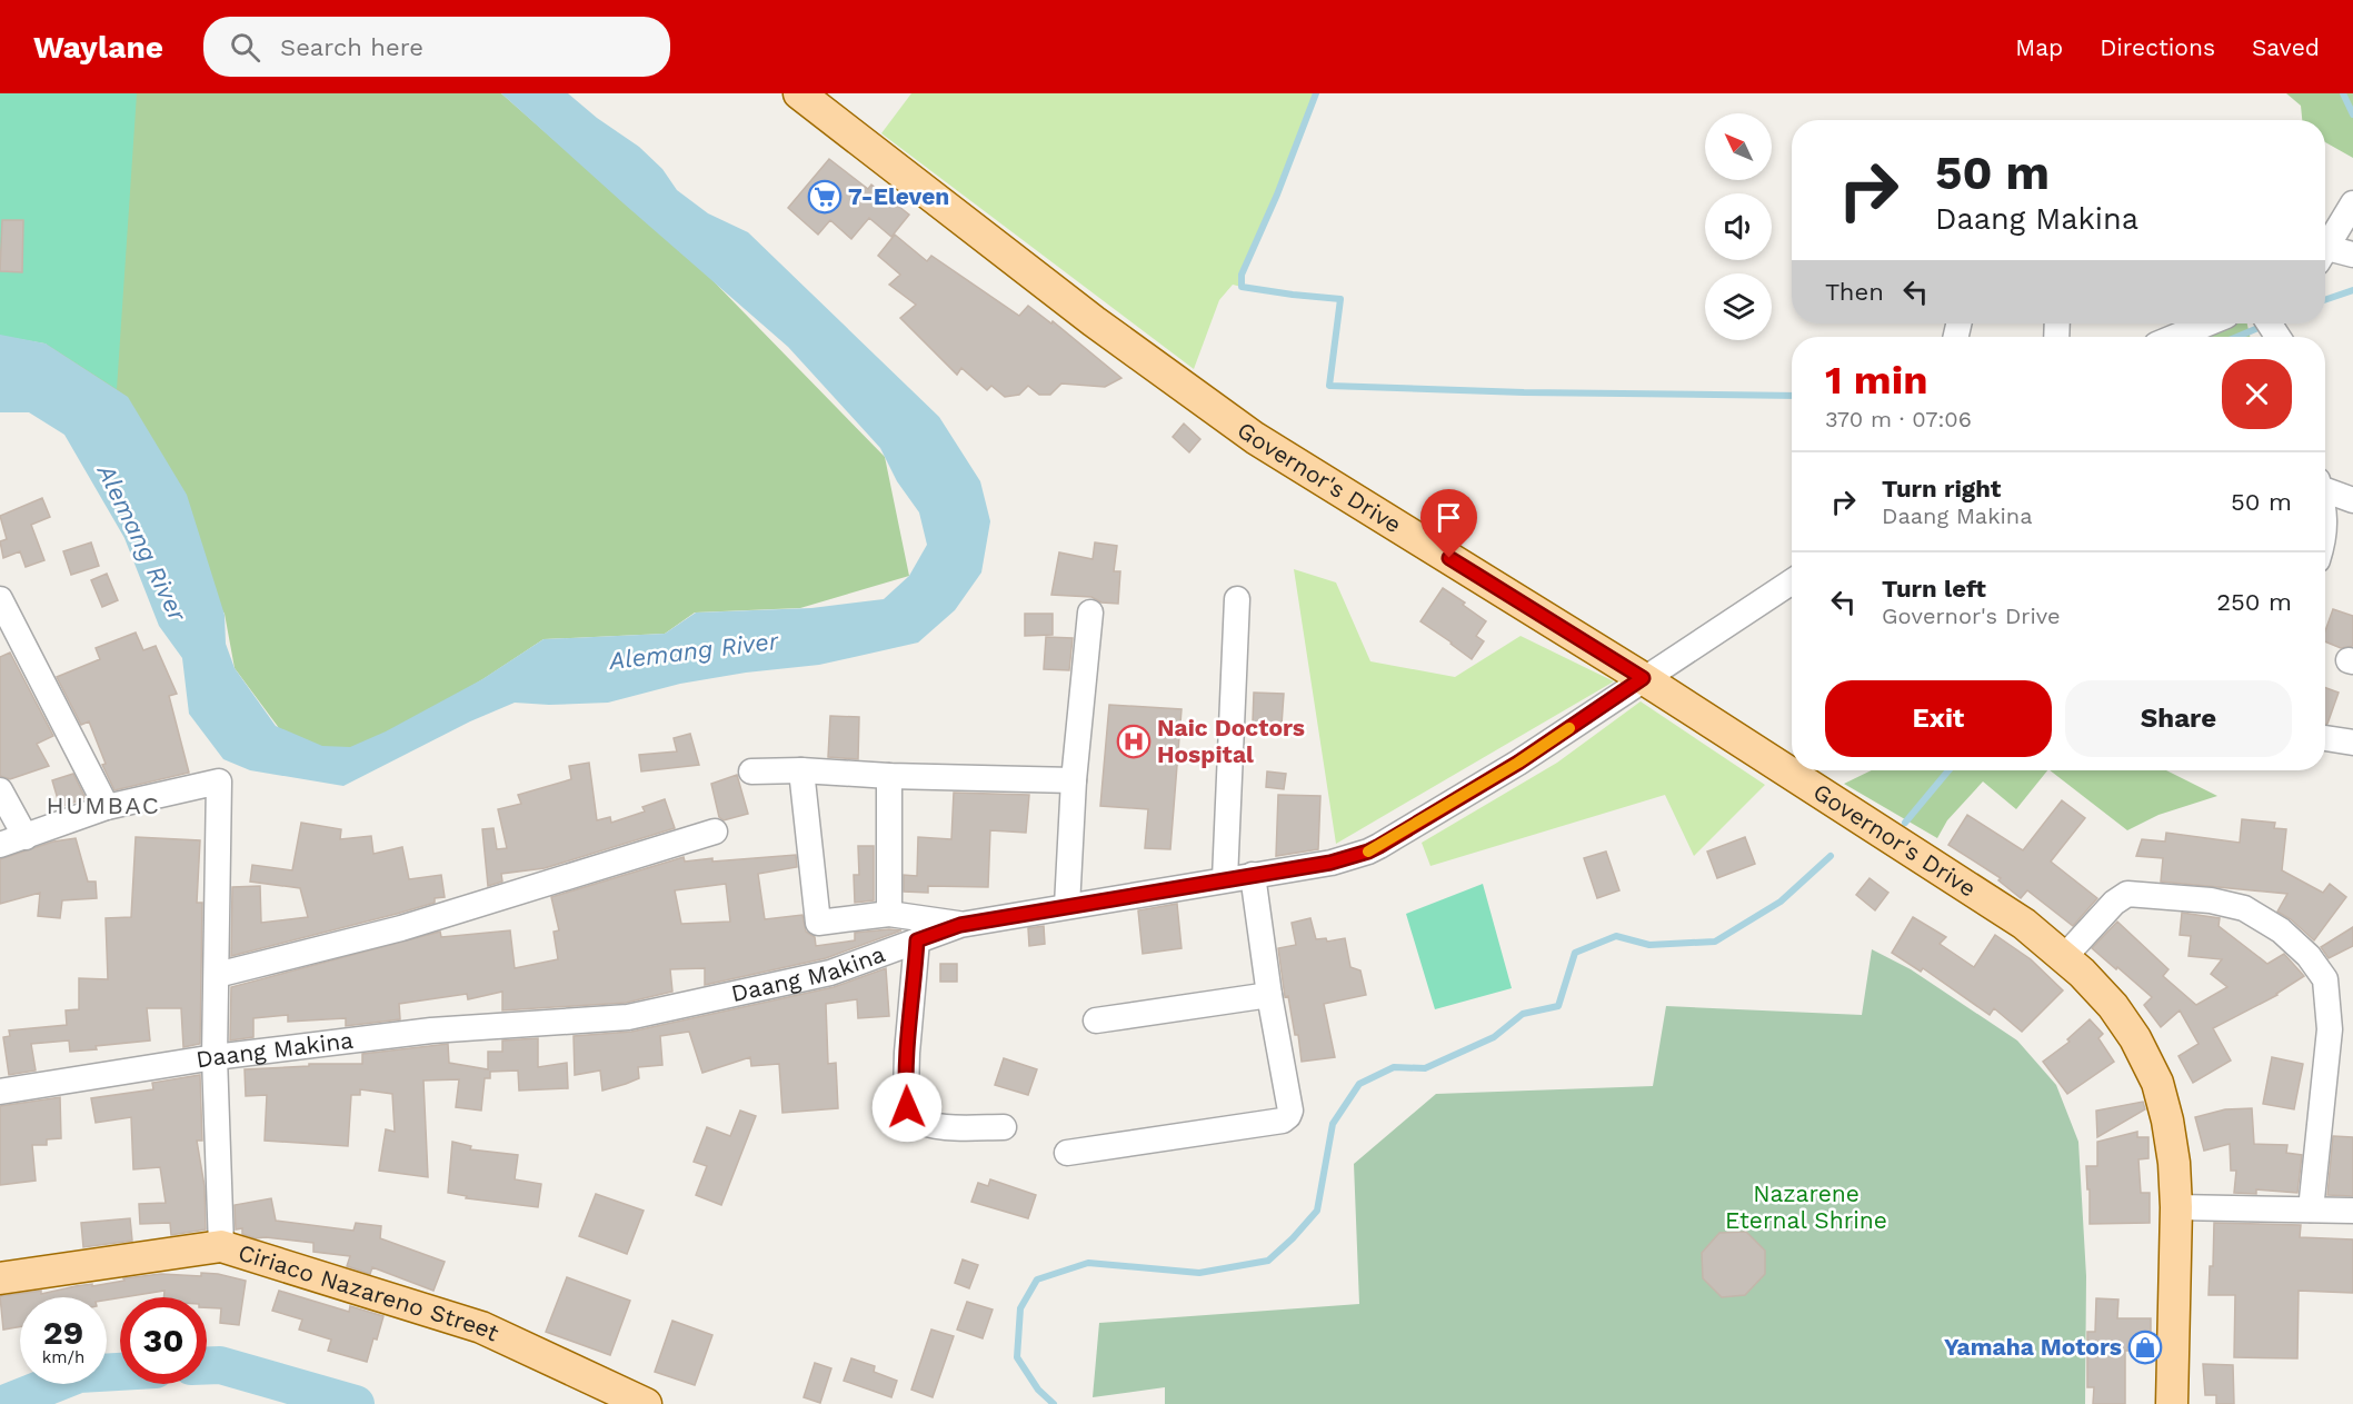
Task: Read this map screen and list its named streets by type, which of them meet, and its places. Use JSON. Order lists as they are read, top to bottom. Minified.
{"streets":{"main road":["Governor's Drive","Ciriaco Nazareno Street"],"street":["Daang Makina"]},"crossings":[["Governor's Drive","Daang Makina"]],"districts":["HUMBAC"],"water":["Alemang River"],"parks":["Nazarene Eternal Shrine"],"places":{"supermarket":["7-Eleven"],"hospital":["Naic Doctors Hospital"],"shop":["Yamaha Motors"]},"north":"top left","page":{"header":"Waylane","search":"Search here","nav":["Map","Directions","Saved"],"turn":["50 m","Daang Makina"],"then":"Then","heading":["1 min","370 m · 07:06"],"list":[{"name":"Turn right","note":"Daang Makina","value":"50 m"},{"name":"Turn left","note":"Governor's Drive","value":"250 m"}],"buttons":["Exit","Share"],"speed":"29 km/h","limit":"30"}}
